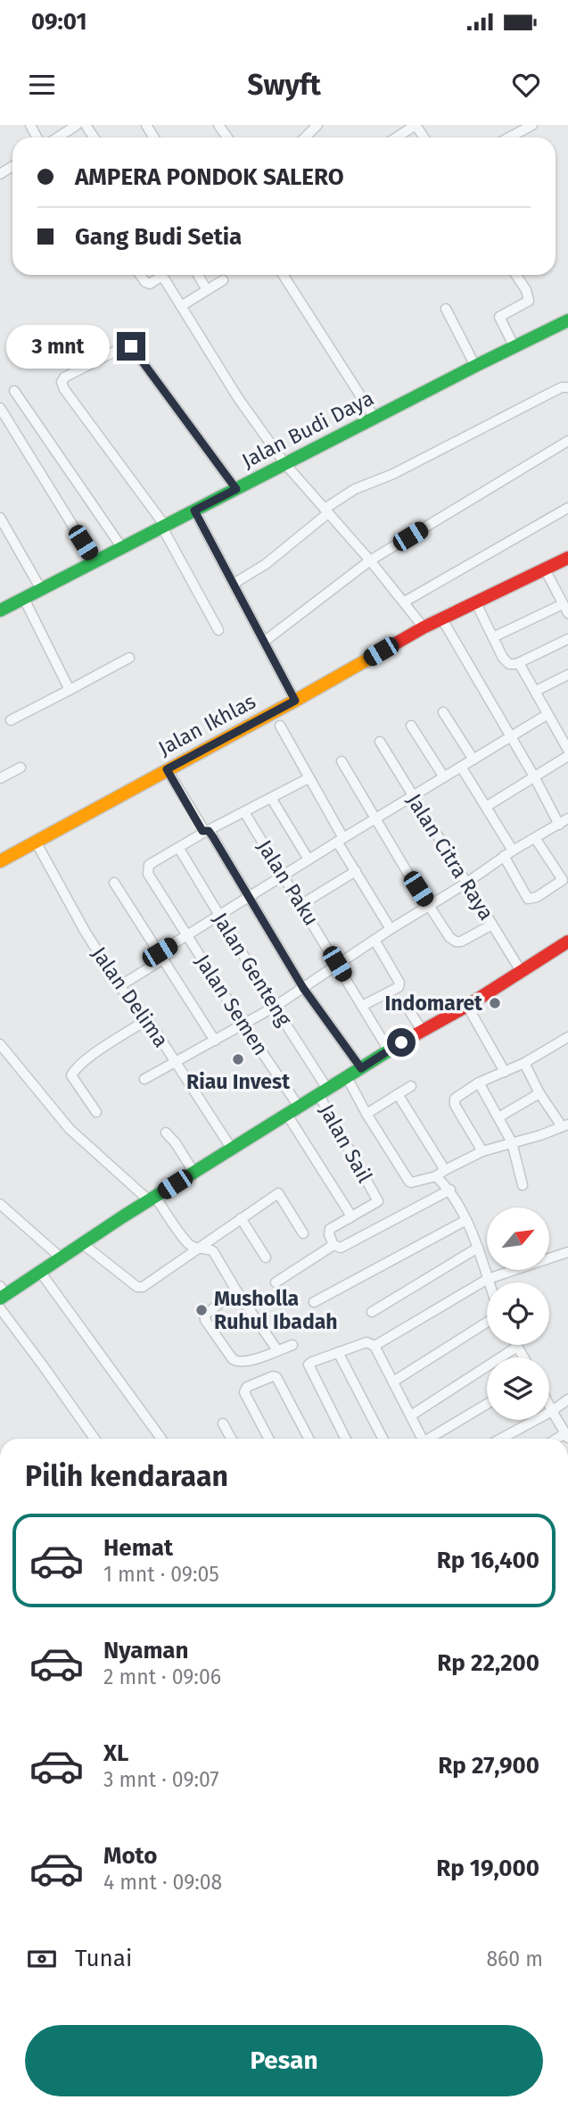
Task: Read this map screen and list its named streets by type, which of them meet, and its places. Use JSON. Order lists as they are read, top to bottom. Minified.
{"streets":{"street":["Jalan Budi Daya","Jalan Ikhlas","Jalan Citra Raya","Jalan Paku","Jalan Genteng","Jalan Delima","Jalan Semen","Jalan Sail"]},"crossings":[["Jalan Ikhlas","Jalan Delima"],["Jalan Genteng","Jalan Semen"],["Jalan Genteng","Jalan Sail"],["Jalan Semen","Jalan Sail"]],"places":["Indomaret","Riau Invest","Musholla Ruhul Ibadah"],"north":"top right","page":{"status":"09:01","header":"Swyft","banner":["AMPERA PONDOK SALERO","Gang Budi Setia"],"bubble":"3 mnt","heading":"Pilih kendaraan","list":[{"name":"Hemat","note":"1 mnt · 09:05","value":"Rp 16,400"},{"name":"Nyaman","note":"2 mnt · 09:06","value":"Rp 22,200"},{"name":"XL","note":"3 mnt · 09:07","value":"Rp 27,900"},{"name":"Moto","note":"4 mnt · 09:08","value":"Rp 19,000"}],"pay":["Tunai","860 m"],"buttons":"Pesan"}}
